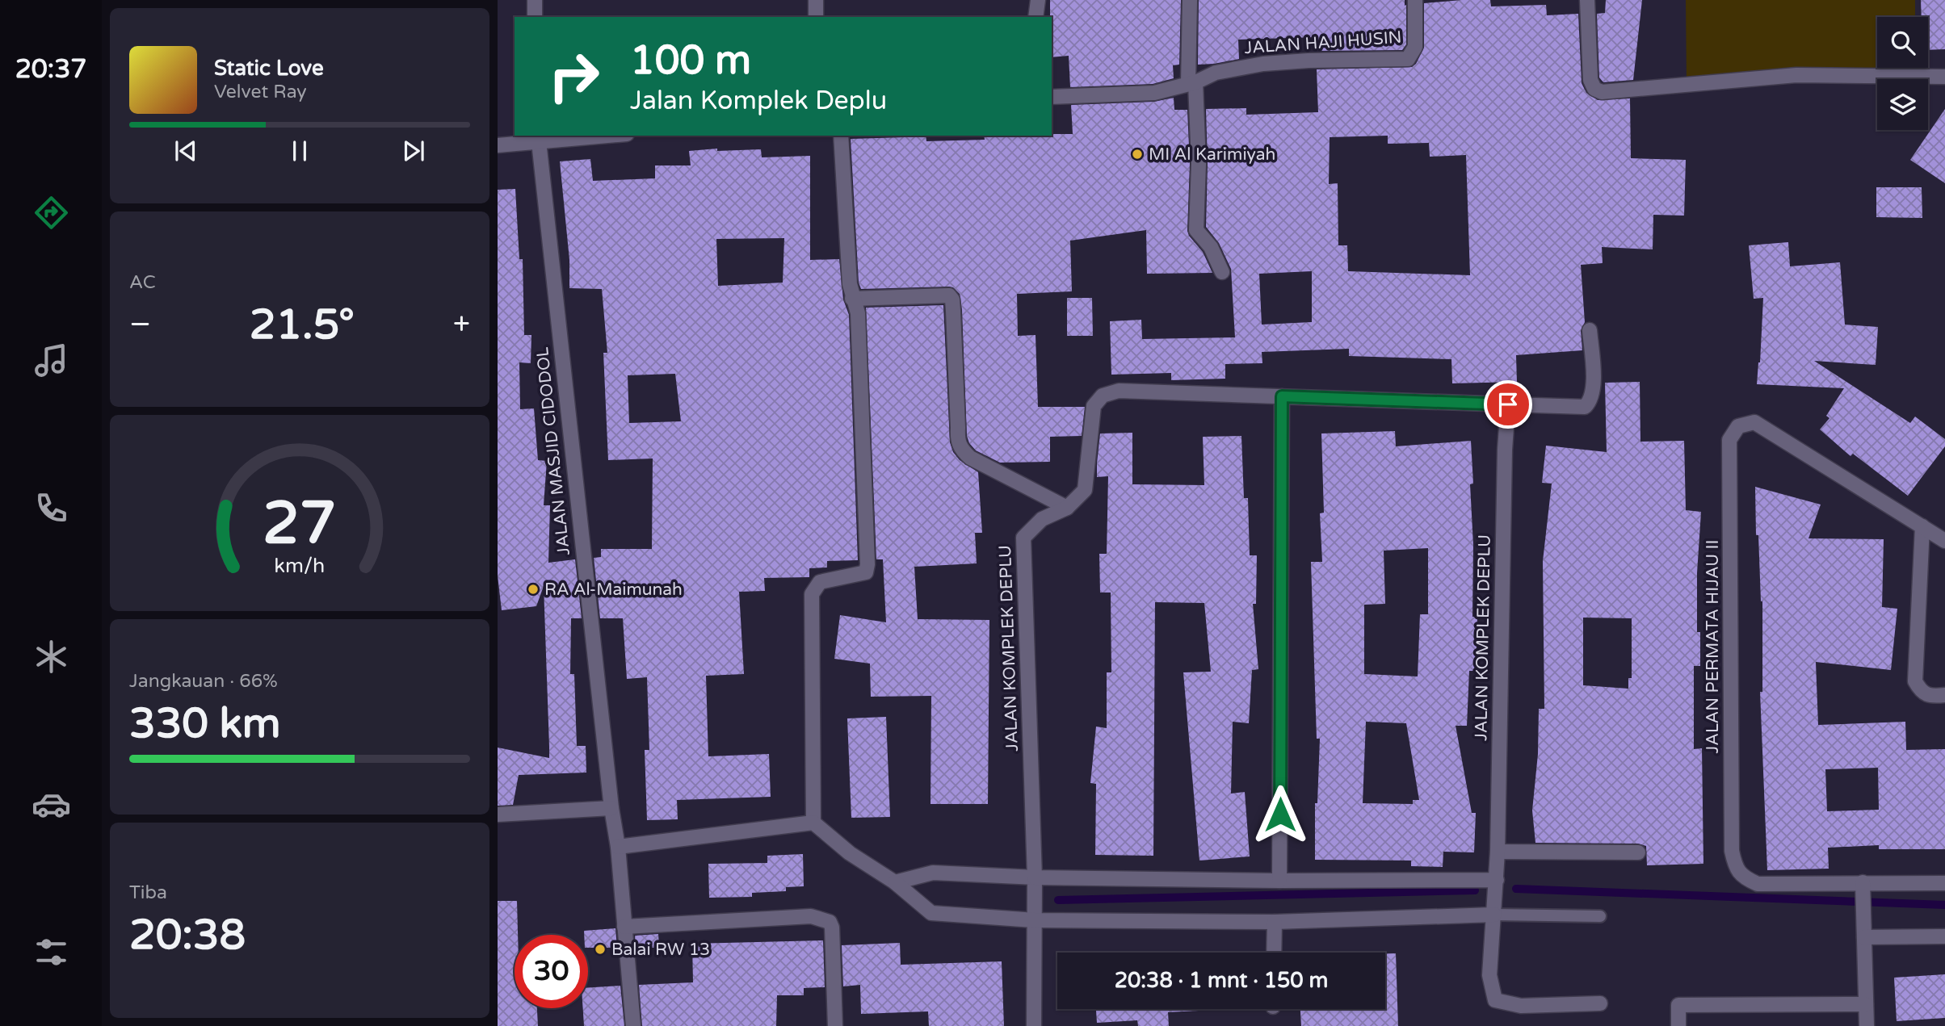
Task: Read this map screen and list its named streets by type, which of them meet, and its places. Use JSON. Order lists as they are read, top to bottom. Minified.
{"streets":{"street":["JALAN HAJI HUSIN","JALAN MASJID CIDODOL","JALAN KOMPLEK DEPLU","JALAN PERMATA HIJAU II"]},"places":["MI Al Karimiyah","RA Al-Maimunah","Balai RW 13"],"page":{"tabs":"20:37","turn":["100 m","Jalan Komplek Deplu"],"song":["Static Love","Velvet Ray"],"tile":["AC",["Jangkauan · 66%","330 km"],["Tiba","20:38"]],"heat":["−","21.5°","+"],"limit":"30","trip":"20:38 · 1 mnt · 150 m","gauge":["27","km/h"]}}
